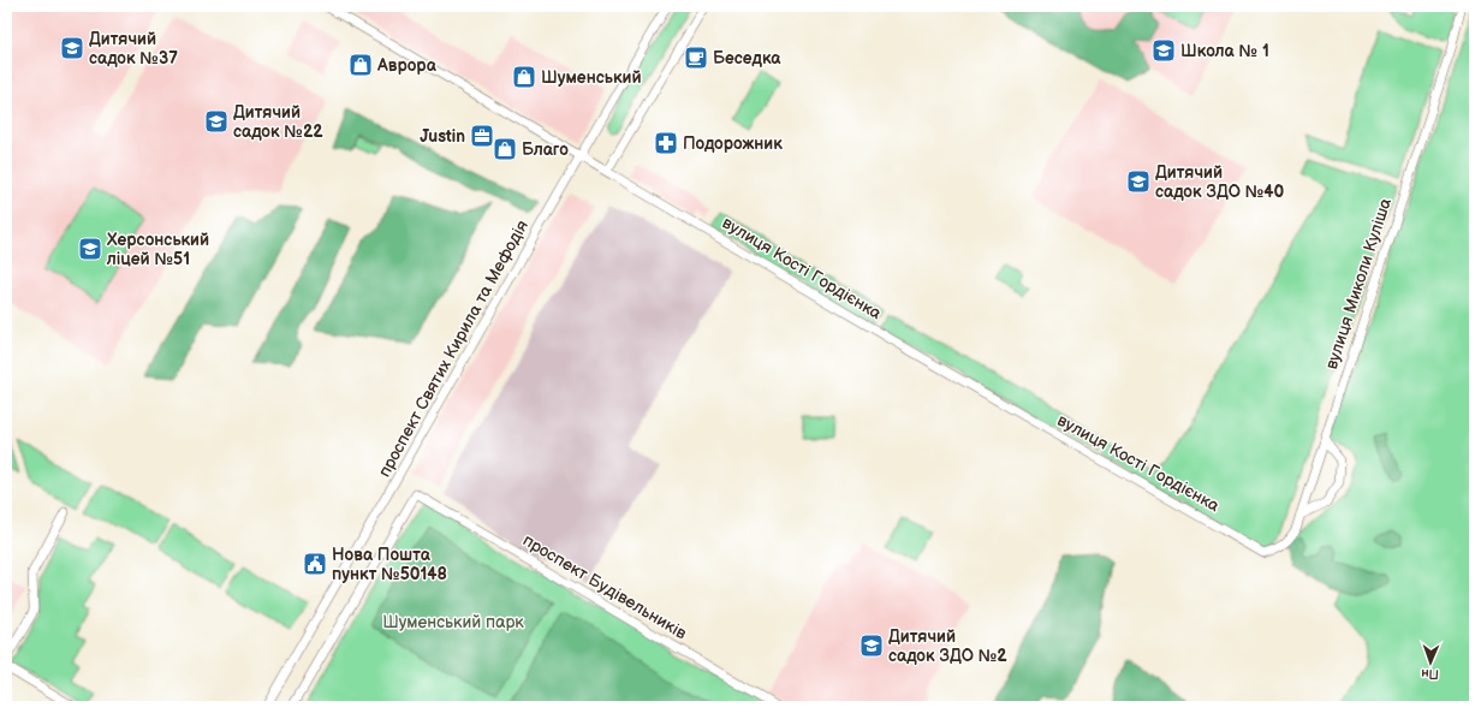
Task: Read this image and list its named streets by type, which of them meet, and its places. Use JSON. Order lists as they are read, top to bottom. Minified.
{"streets":{"street":["вулиця Кості Гордієнка","вулиця Миколи Куліша","проспект Святих Кирила та Мефодія","проспект Будівельників"]},"crossings":[["вулиця Кості Гордієнка","вулиця Миколи Куліша"],["вулиця Кості Гордієнка","проспект Святих Кирила та Мефодія"]],"parks":["Шуменський парк"],"places":{"school or university":["Дитячий садок №37","Школа № 1","Дитячий садок №22","Дитячий садок ЗДО №40","Херсонський ліцей №51","Дитячий садок ЗДО №2"],"cafe":["Беседка"],"shop":["Аврора","Шуменський","Благо"],"office":["Justin"],"pharmacy":["Подорожник"],"public building":["Нова Пошта пункт №50148"]},"north":"bottom"}
